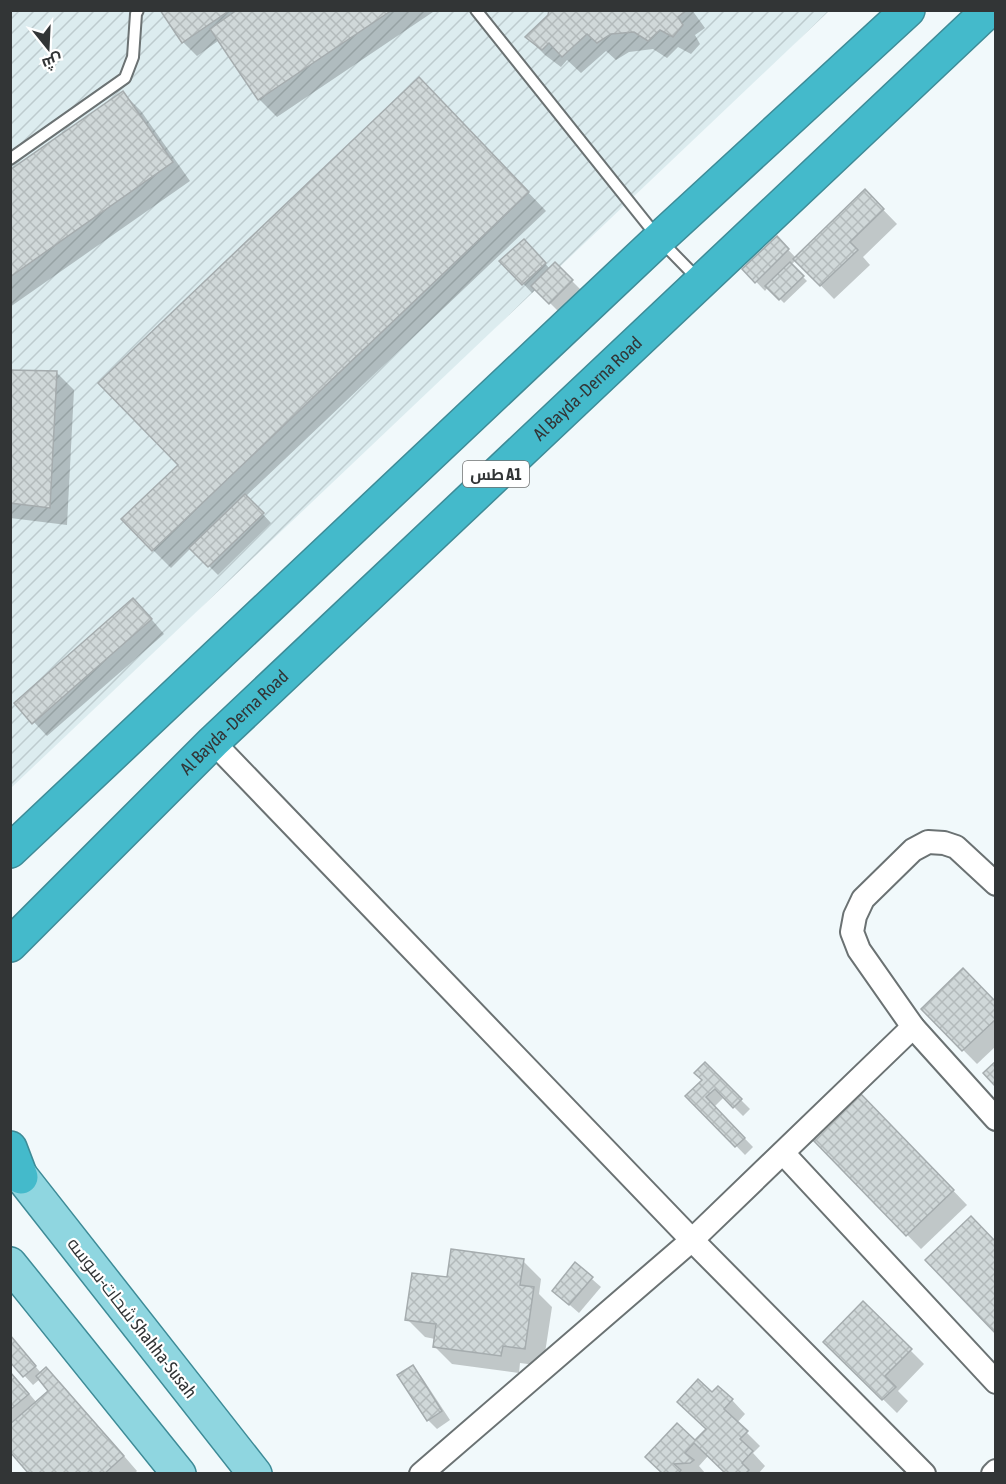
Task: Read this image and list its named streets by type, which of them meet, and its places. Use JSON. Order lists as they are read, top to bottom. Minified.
{"streets":{"highway":["Al Bayda -Derna Road","طس A1"],"main road":["شحات-سوسه Shahha-Susah"]},"north":"bottom"}
